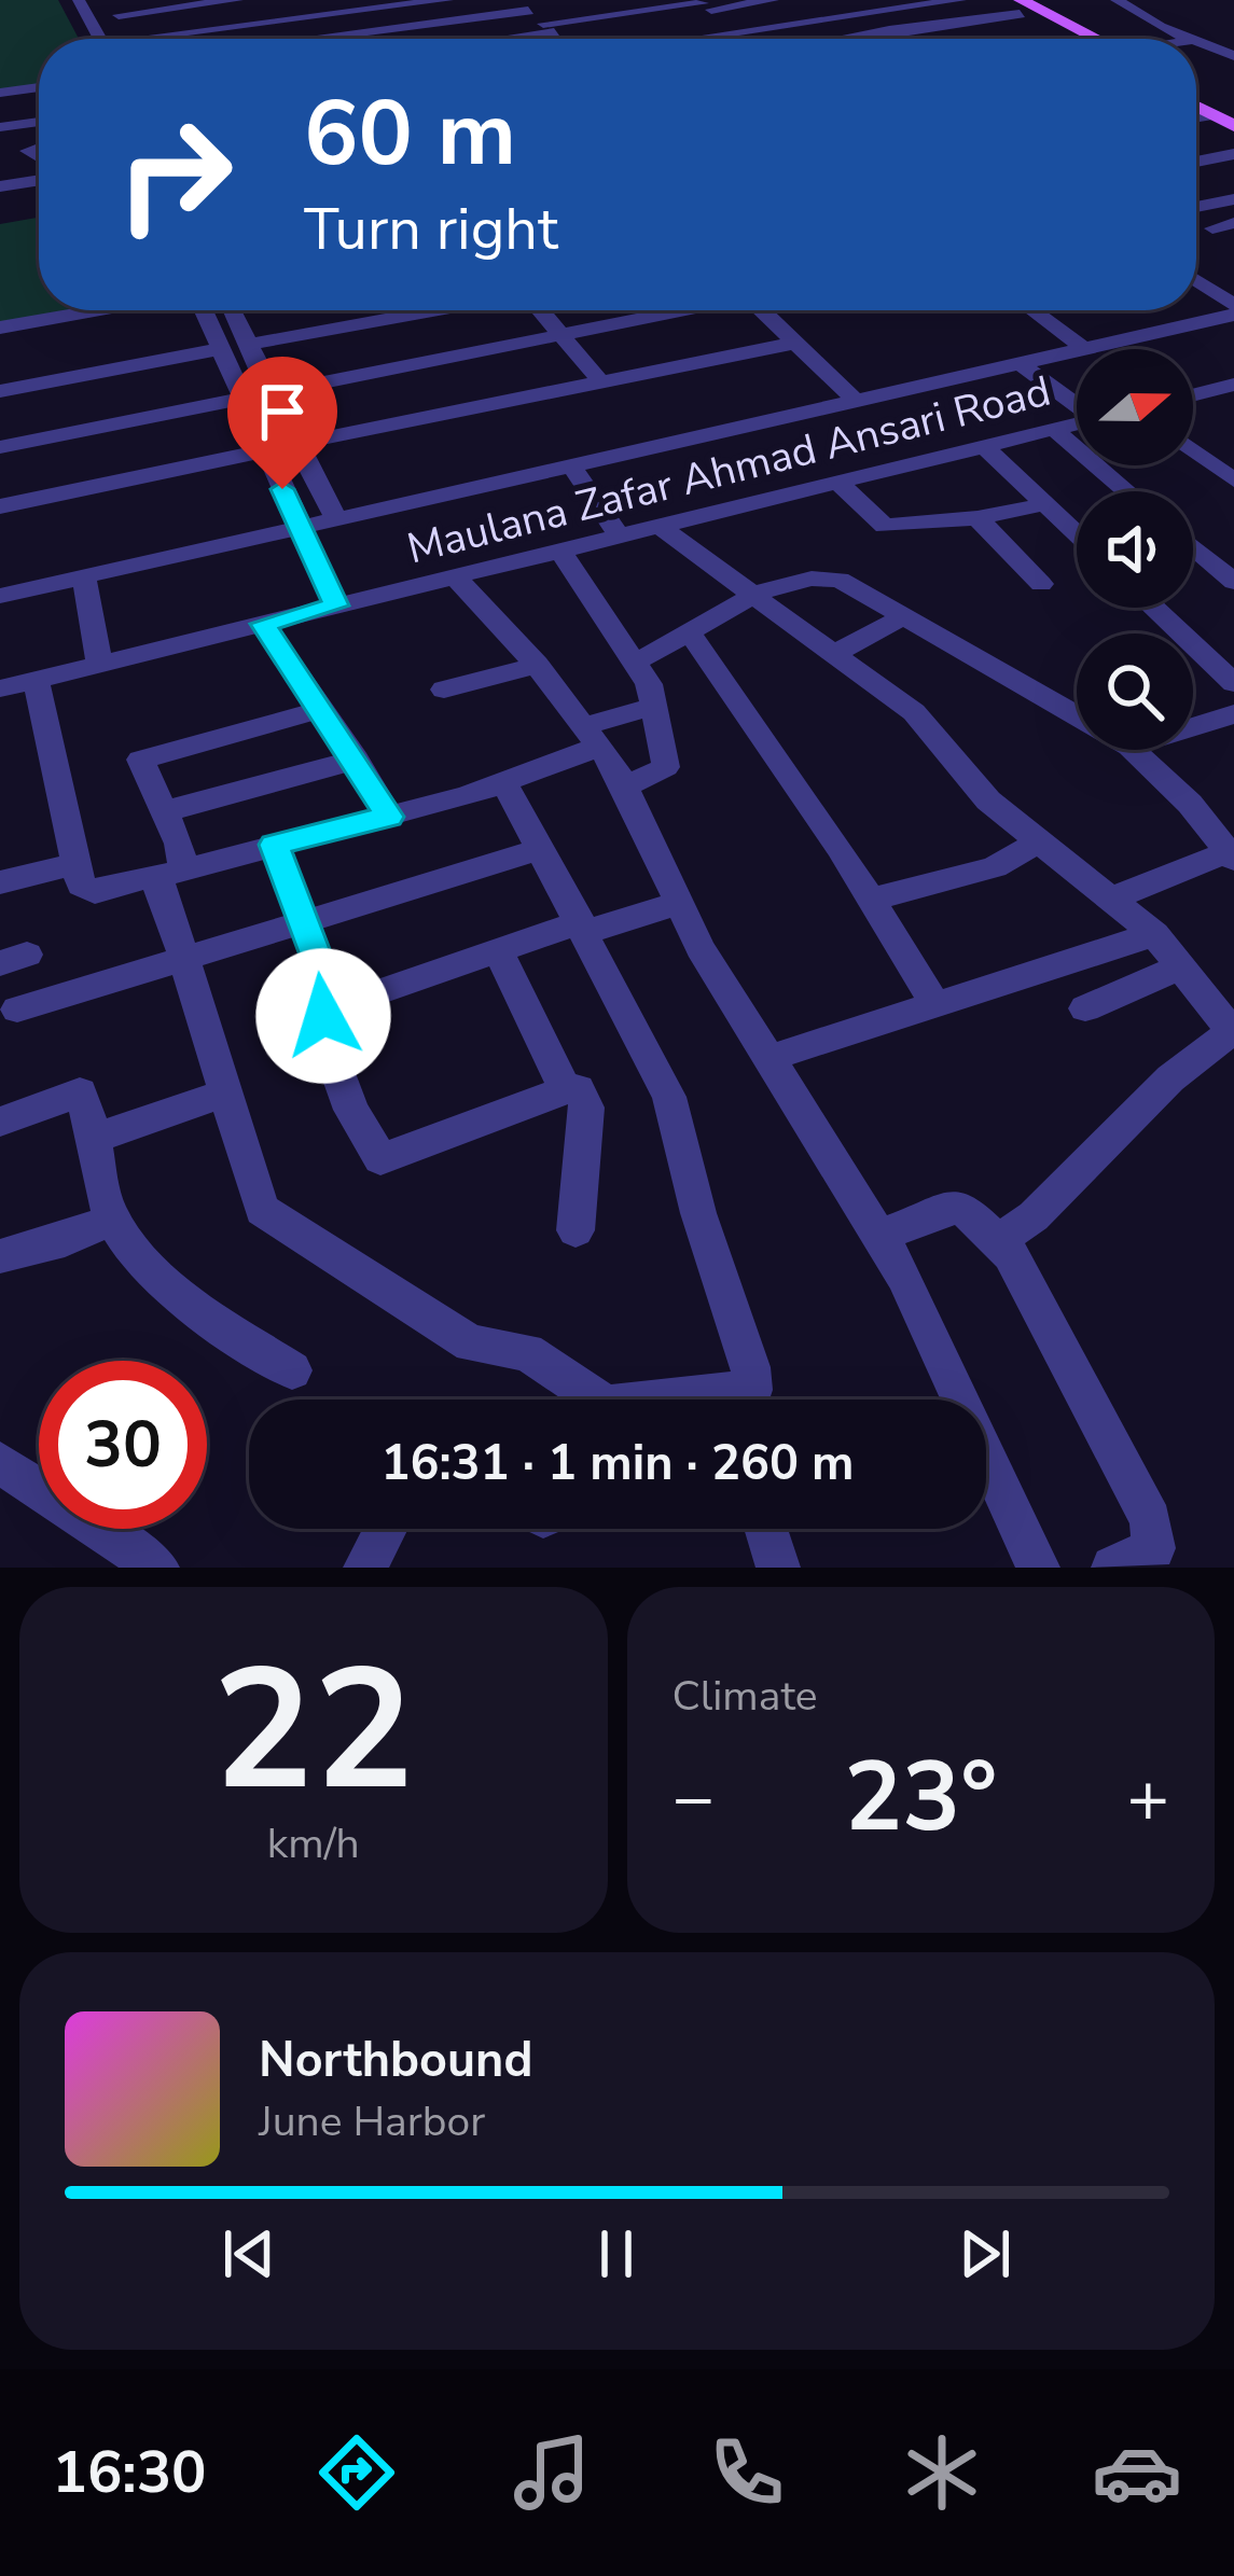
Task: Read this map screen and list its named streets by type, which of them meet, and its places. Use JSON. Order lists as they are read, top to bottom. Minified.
{"streets":{"street":["Maulana Zafar Ahmad Ansari Road"]},"north":"right","page":{"turn":["60 m","Turn right"],"limit":"30","trip":"16:31 · 1 min · 260 m","tile":[["22","km/h"],"Climate"],"heat":["−","23°","+"],"song":["Northbound","June Harbor"],"tabs":"16:30"}}
